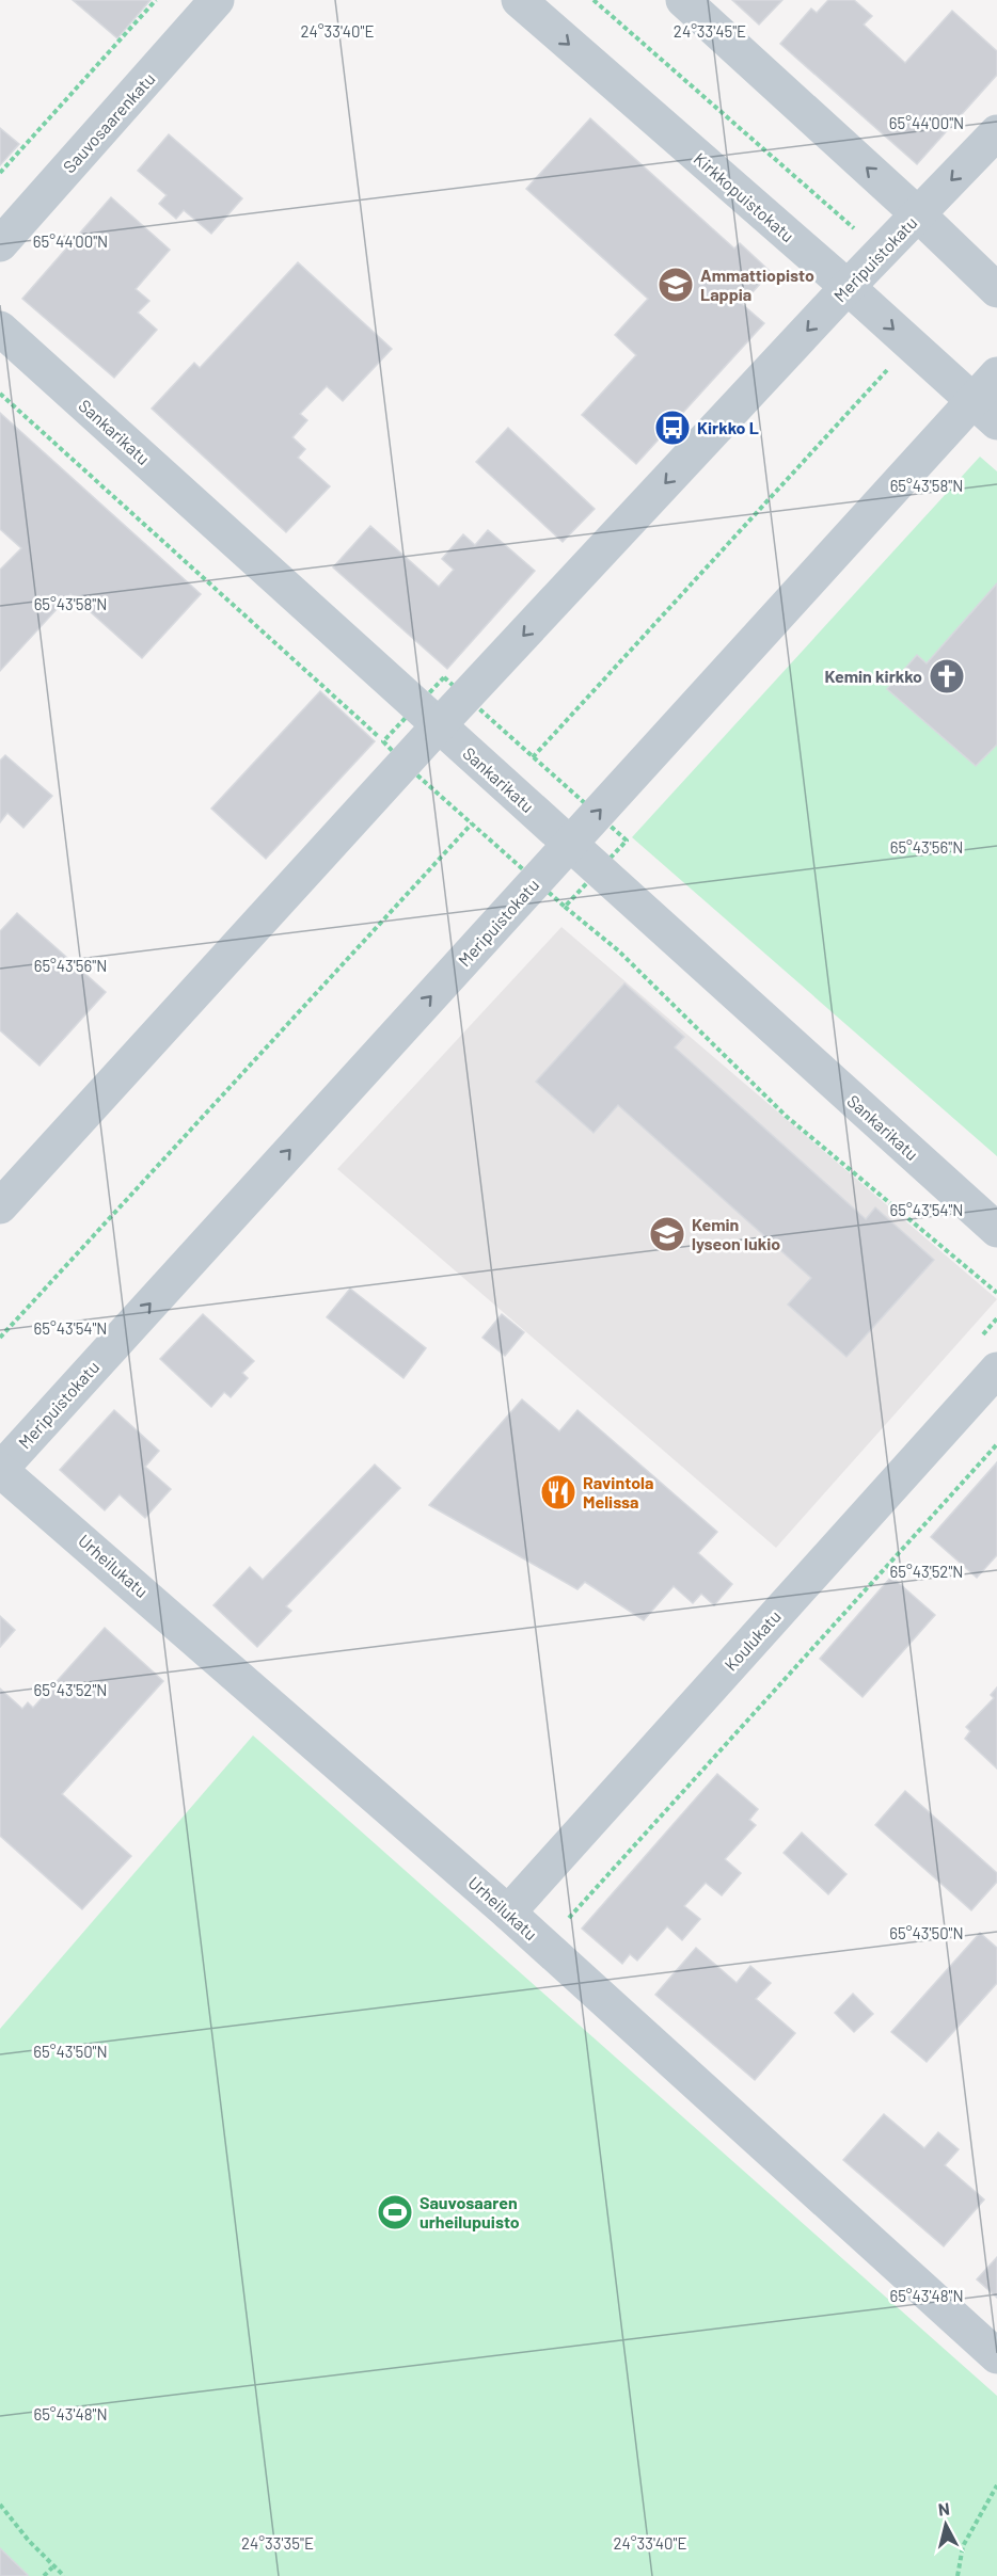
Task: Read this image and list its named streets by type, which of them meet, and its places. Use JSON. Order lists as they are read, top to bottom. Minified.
{"streets":{"street":["Sauvosaarenkatu","Kirkkopuistokatu","Meripuistokatu","Sankarikatu","Urheilukatu","Koulukatu"]},"crossings":[["Kirkkopuistokatu","Meripuistokatu"],["Meripuistokatu","Sankarikatu"],["Meripuistokatu","Urheilukatu"],["Urheilukatu","Koulukatu"]],"places":{"school or university":["Ammattiopisto Lappia","Kemin lyseon lukio"],"bus stop":["Kirkko L"],"church":["Kemin kirkko"],"restaurant":["Ravintola Melissa"],"sports":["Sauvosaaren urheilupuisto"]},"north":"top","coordinates":["24°33'40\"E","24°33'45\"E","65°44'00\"N","65°43'58\"N","65°43'56\"N","65°43'54\"N","65°43'52\"N","65°43'50\"N","65°43'48\"N","24°33'35\"E"]}
